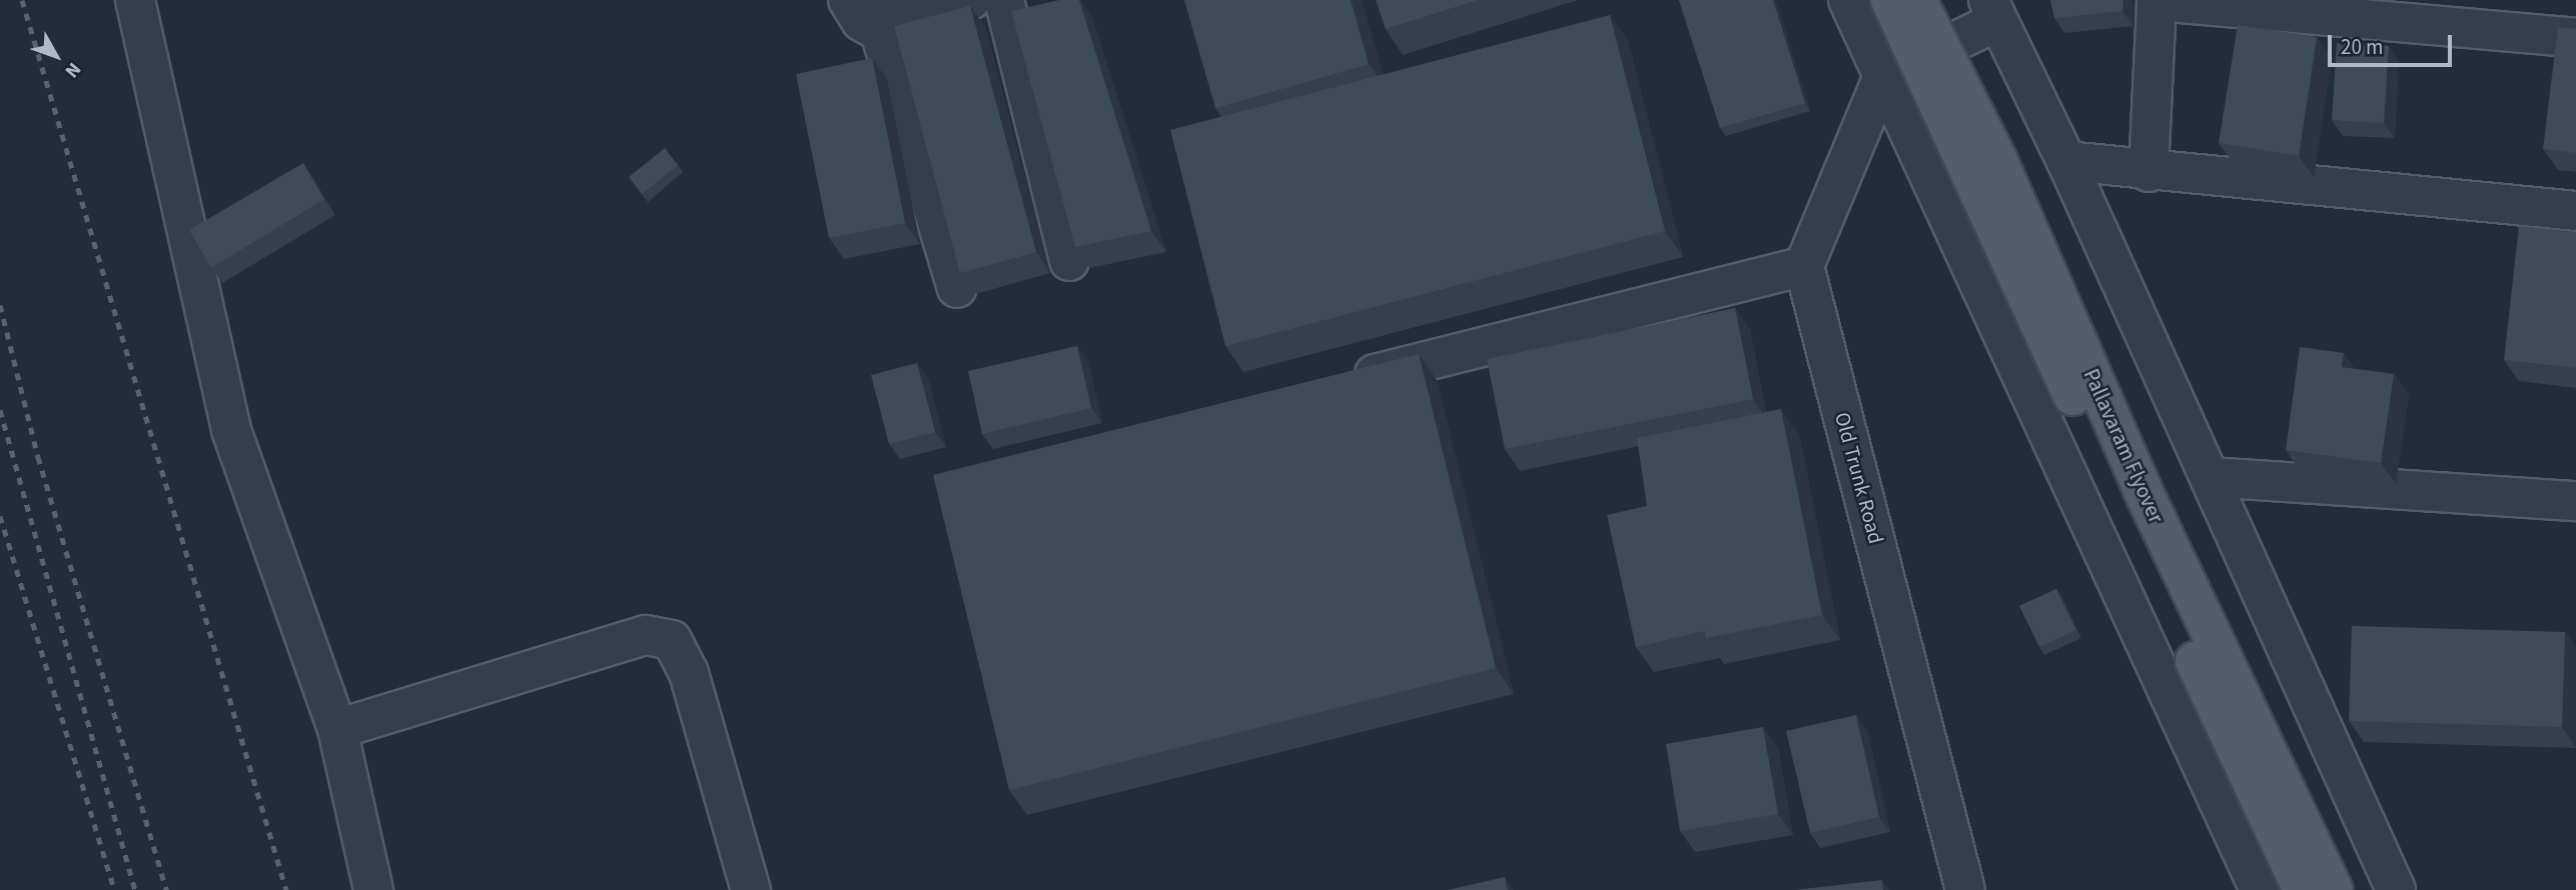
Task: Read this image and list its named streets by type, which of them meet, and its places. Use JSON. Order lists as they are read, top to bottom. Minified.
{"streets":{"main road":["Pallavaram Flyover"],"street":["Old Trunk Road"]},"scale_bar":"20 m","north":"bottom right"}
